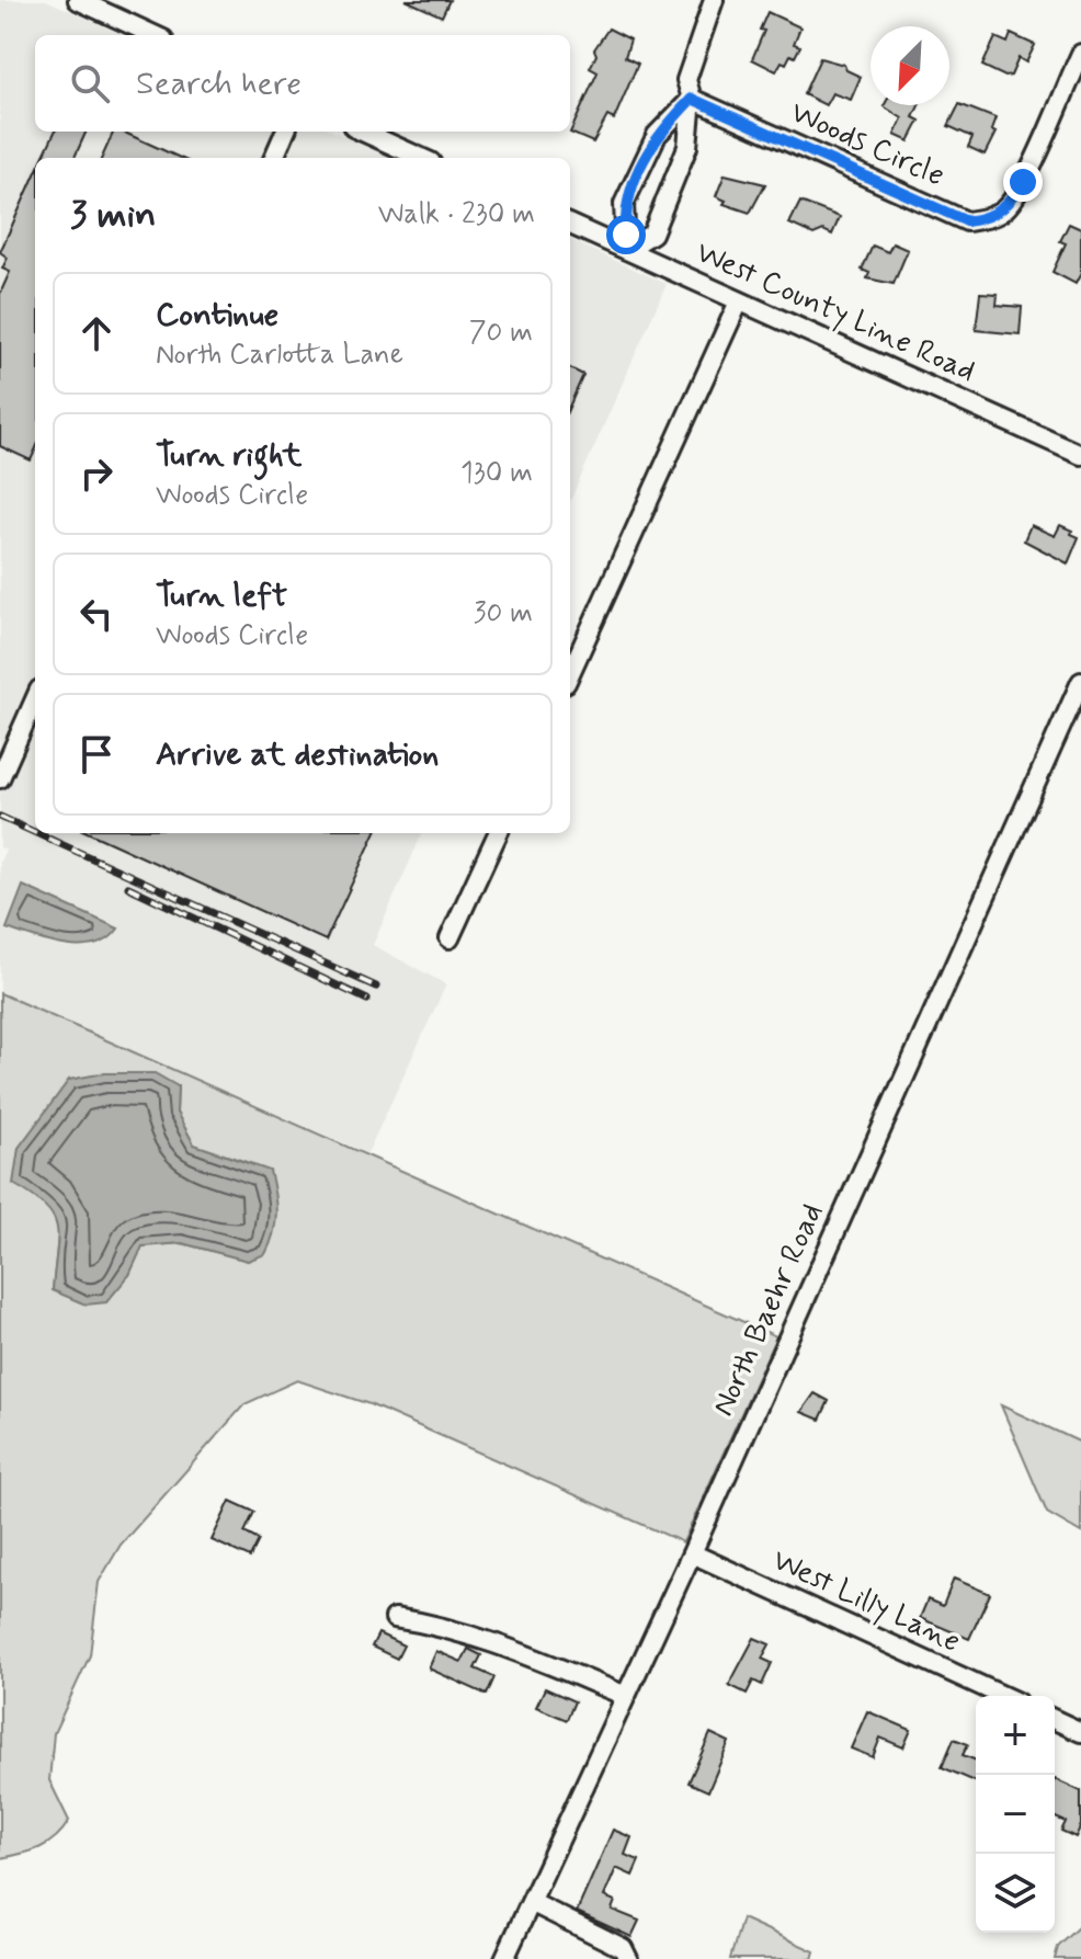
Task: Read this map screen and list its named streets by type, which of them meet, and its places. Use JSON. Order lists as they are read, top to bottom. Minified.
{"streets":{"street":["Woods Circle","West County Line Road","North Baehr Road","West Lilly Lane"]},"crossings":[["North Baehr Road","West Lilly Lane"]],"north":"bottom left","page":{"search":"Search here","heading":["3 min","Walk · 230 m"],"list":[["Continue","North Carlotta Lane","70 m"],["Turn right","Woods Circle","130 m"],["Turn left","Woods Circle","30 m"],"Arrive at destination"],"map_buttons":["+","−"]}}
